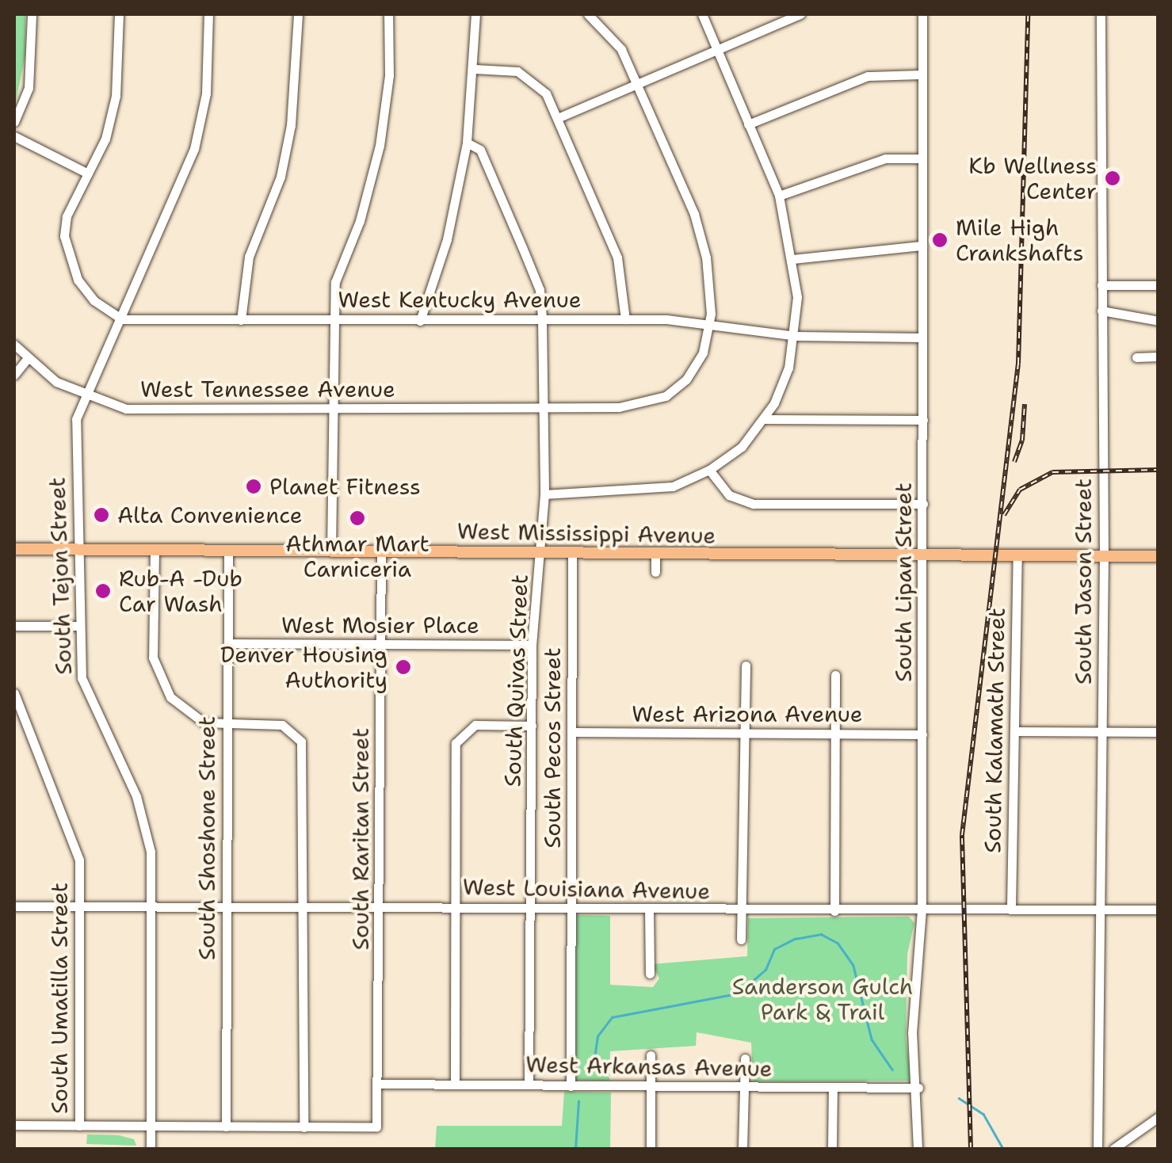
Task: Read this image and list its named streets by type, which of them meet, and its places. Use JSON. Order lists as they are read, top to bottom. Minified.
{"streets":{"main road":["West Mississippi Avenue"],"street":["West Kentucky Avenue","West Tennessee Avenue","South Tejon Street","South Jason Street","South Lipan Street","West Mosier Place","South Quivas Street","West Arizona Avenue","South Kalamath Street","South Pecos Street","South Shoshone Street","South Raritan Street","West Louisiana Avenue","South Umatilla Street","West Arkansas Avenue"]},"crossings":[["West Kentucky Avenue","West Tennessee Avenue"],["West Kentucky Avenue","South Tejon Street"],["West Kentucky Avenue","South Lipan Street"],["West Kentucky Avenue","South Quivas Street"],["West Tennessee Avenue","South Tejon Street"],["West Tennessee Avenue","South Quivas Street"],["West Mississippi Avenue","South Tejon Street"],["West Mississippi Avenue","South Jason Street"],["West Mississippi Avenue","South Lipan Street"],["West Mississippi Avenue","South Quivas Street"],["West Mississippi Avenue","South Kalamath Street"],["West Mississippi Avenue","South Pecos Street"],["West Mississippi Avenue","South Shoshone Street"],["West Mississippi Avenue","South Raritan Street"],["South Tejon Street","West Louisiana Avenue"],["South Jason Street","West Louisiana Avenue"],["South Lipan Street","West Arizona Avenue"],["South Lipan Street","West Louisiana Avenue"],["South Lipan Street","West Arkansas Avenue"],["West Mosier Place","South Quivas Street"],["West Mosier Place","South Shoshone Street"],["West Mosier Place","South Raritan Street"],["South Quivas Street","West Louisiana Avenue"],["South Quivas Street","West Arkansas Avenue"],["West Arizona Avenue","South Pecos Street"],["South Kalamath Street","West Louisiana Avenue"],["South Pecos Street","West Louisiana Avenue"],["South Pecos Street","West Arkansas Avenue"],["South Shoshone Street","West Louisiana Avenue"],["South Raritan Street","West Louisiana Avenue"],["South Raritan Street","West Arkansas Avenue"],["West Louisiana Avenue","South Umatilla Street"]],"parks":["Sanderson Gulch Park & Trail"],"places":["Kb Wellness Center","Mile High Crankshafts","Planet Fitness","Alta Convenience","Athmar Mart Carniceria","Rub-A -Dub Car Wash","Denver Housing Authority"]}
